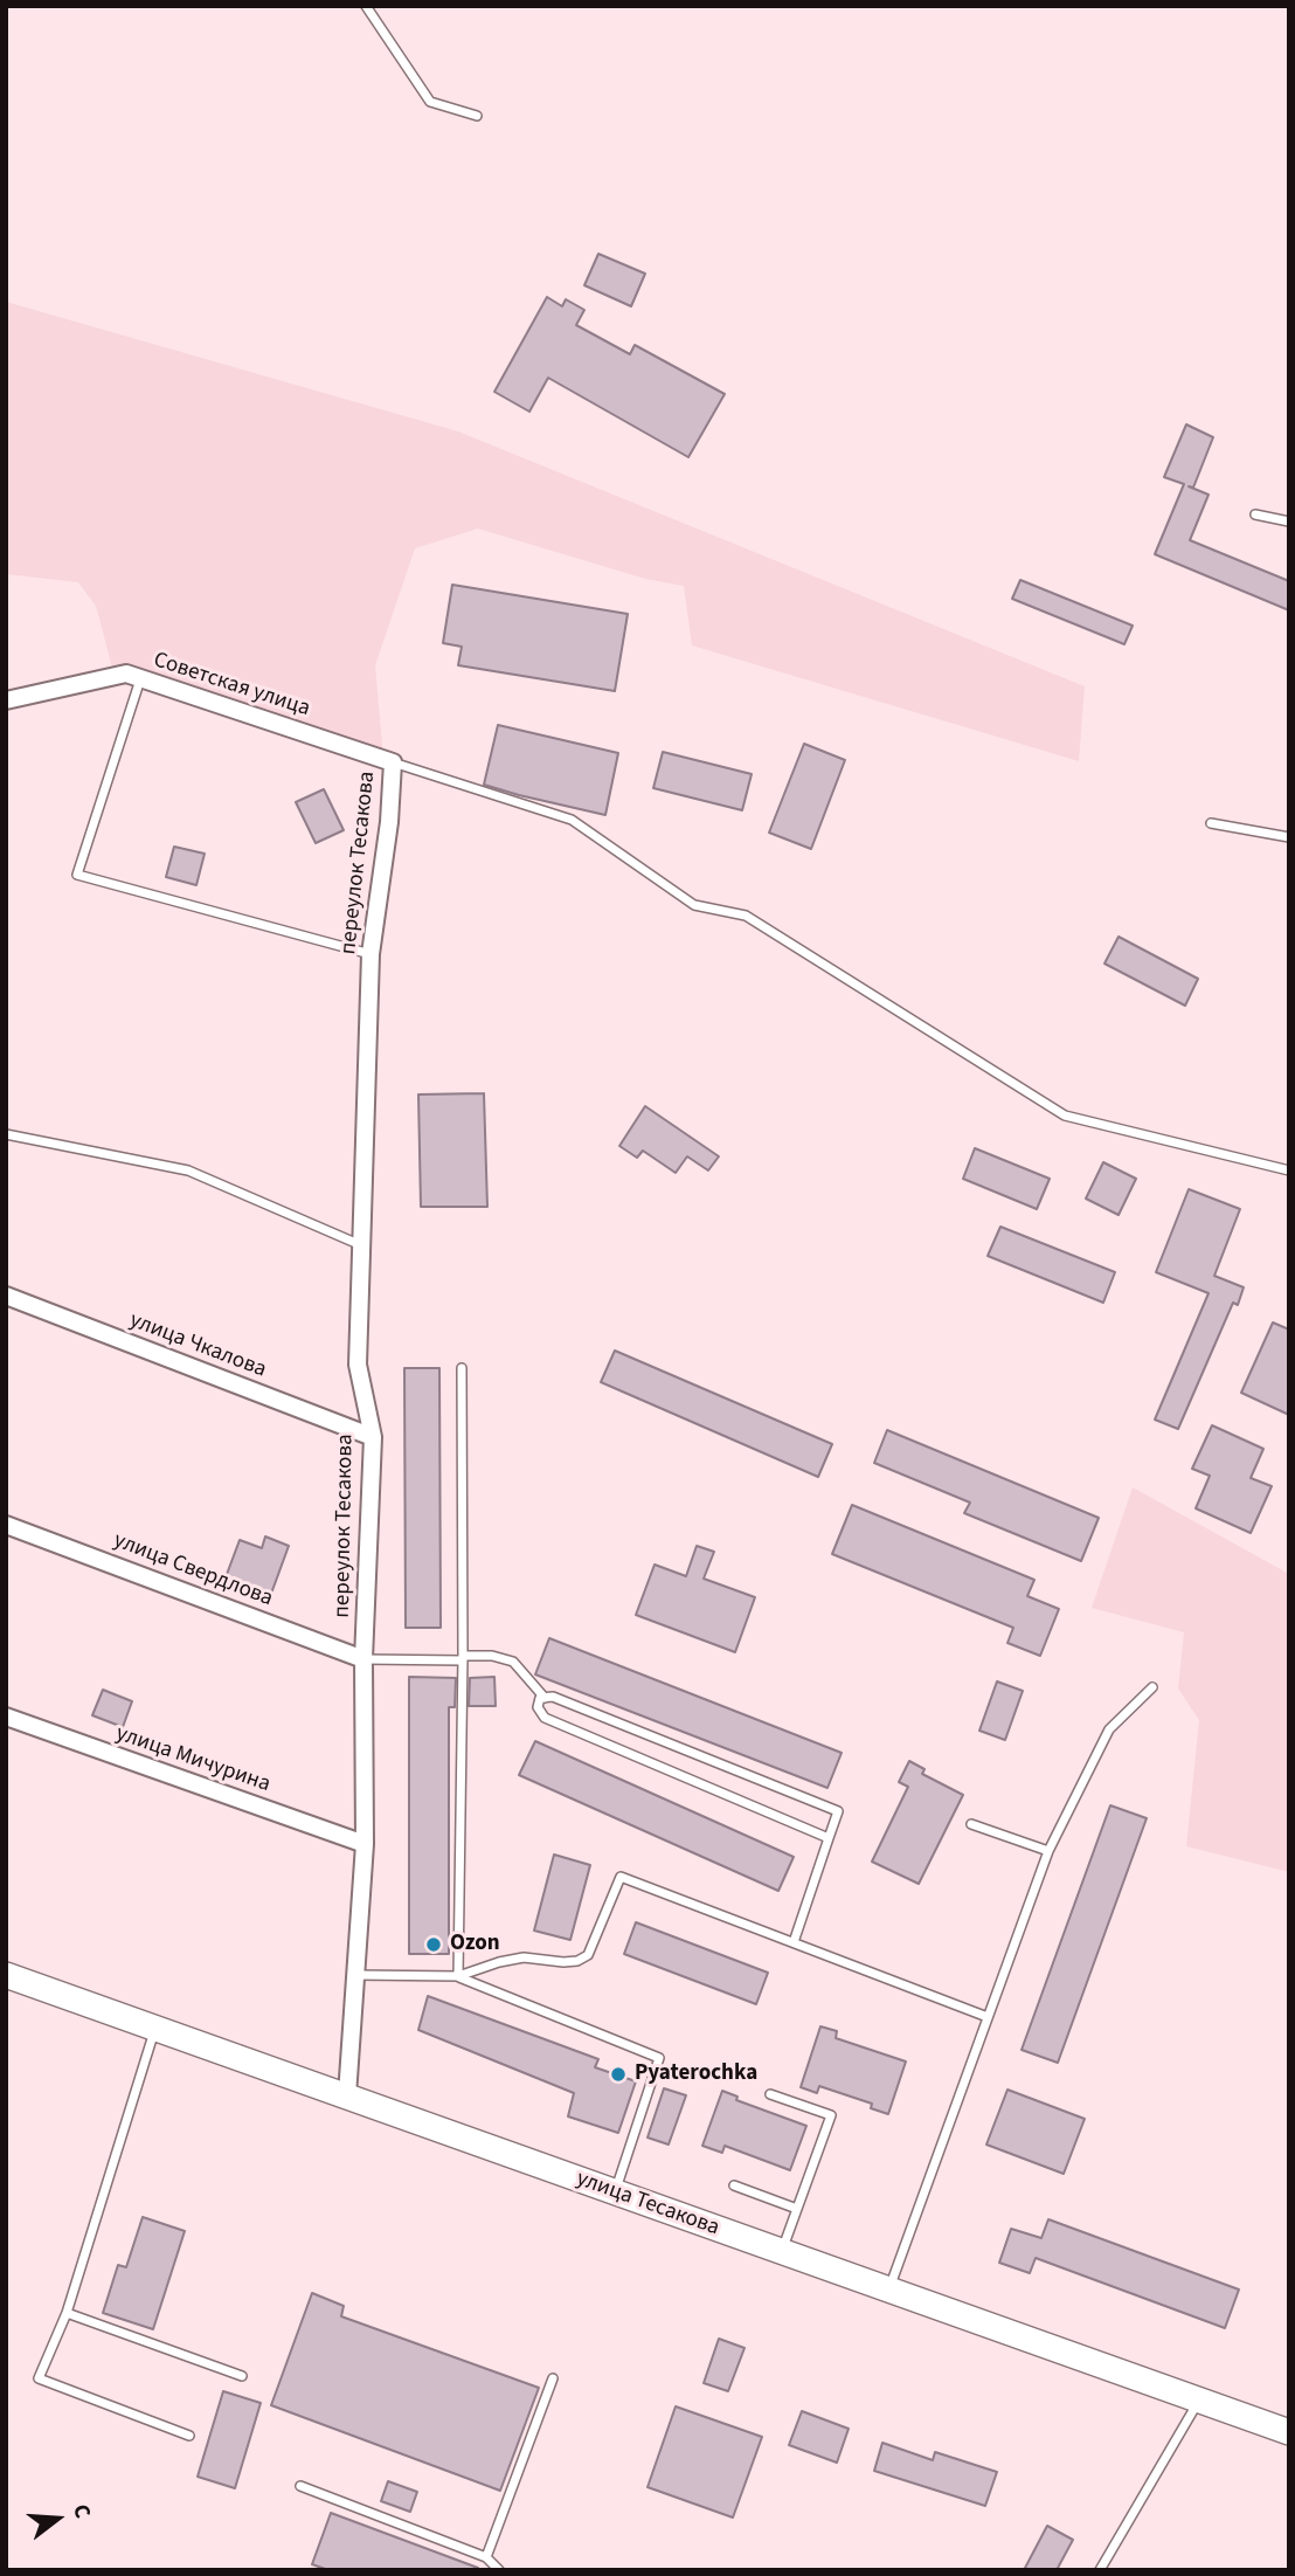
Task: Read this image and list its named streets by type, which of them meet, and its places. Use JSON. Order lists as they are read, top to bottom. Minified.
{"streets":{"main road":["улица Тесакова"],"street":["Советская улица","переулок Тесакова","улица Чкалова","улица Свердлова","улица Мичурина"]},"crossings":[["Советская улица","переулок Тесакова"],["переулок Тесакова","улица Чкалова"],["переулок Тесакова","улица Свердлова"],["переулок Тесакова","улица Мичурина"],["переулок Тесакова","улица Тесакова"]],"places":["Ozon","Pyaterochka"],"north":"right"}
